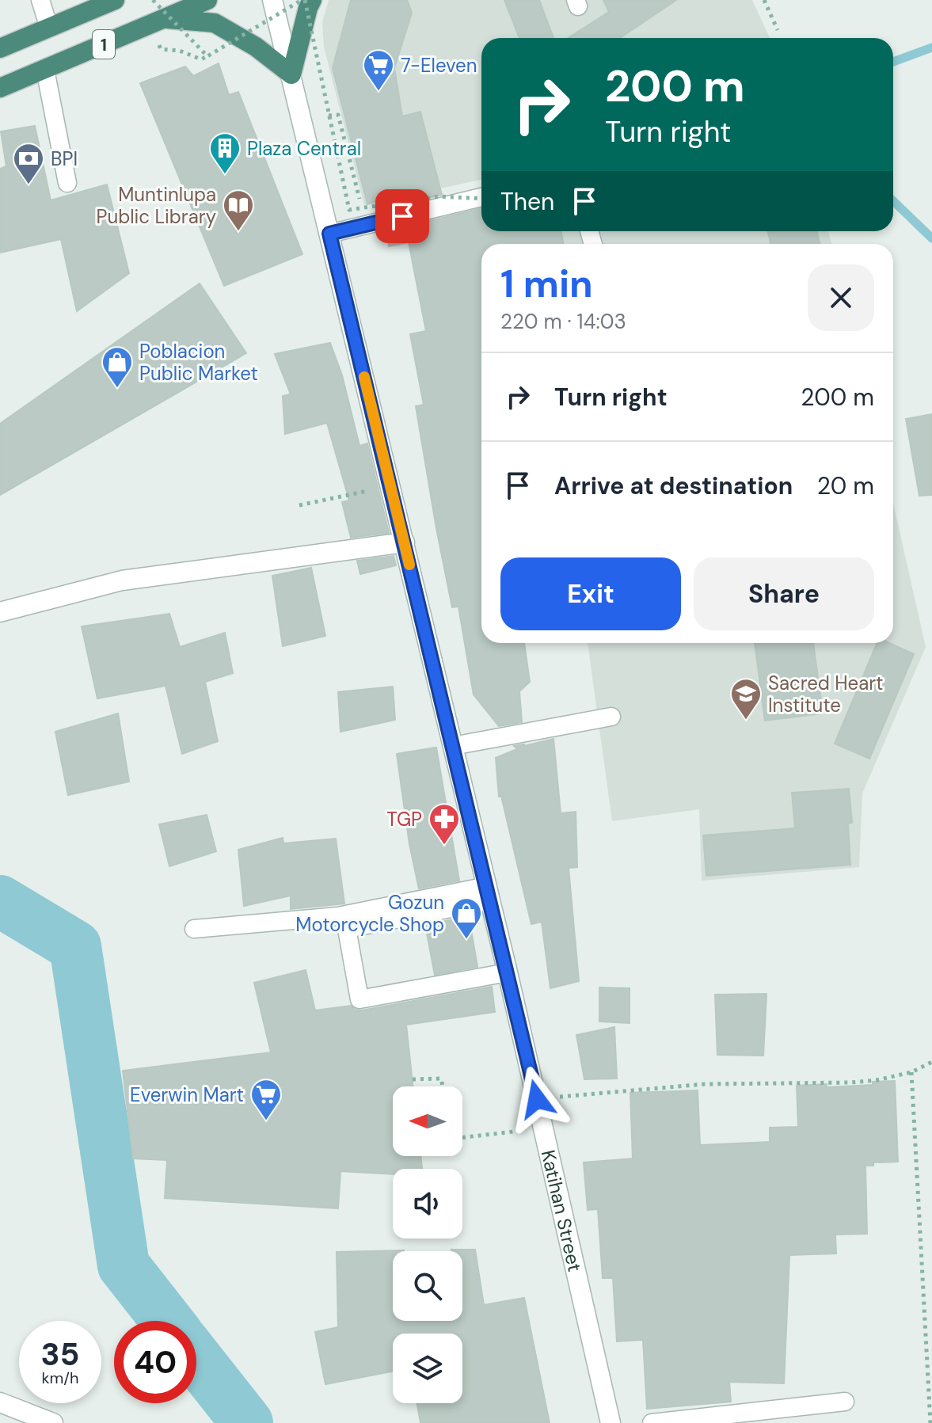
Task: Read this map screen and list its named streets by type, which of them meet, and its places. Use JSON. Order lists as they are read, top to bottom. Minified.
{"streets":{"highway":["1"],"street":["Katihan Street"]},"places":{"supermarket":["7-Eleven","Everwin Mart"],"building":["Plaza Central"],"bank":["BPI"],"library":["Muntinlupa Public Library"],"shop":["Poblacion Public Market","Gozun Motorcycle Shop"],"school or university":["Sacred Heart Institute"],"pharmacy":["TGP"]},"north":"left","page":{"turn":["200 m","Turn right"],"then":"Then","heading":["1 min","220 m · 14:03"],"list":[{"name":"Turn right","value":"200 m"},{"name":"Arrive at destination","value":"20 m"}],"buttons":["Exit","Share"],"speed":"35 km/h","limit":"40"}}
